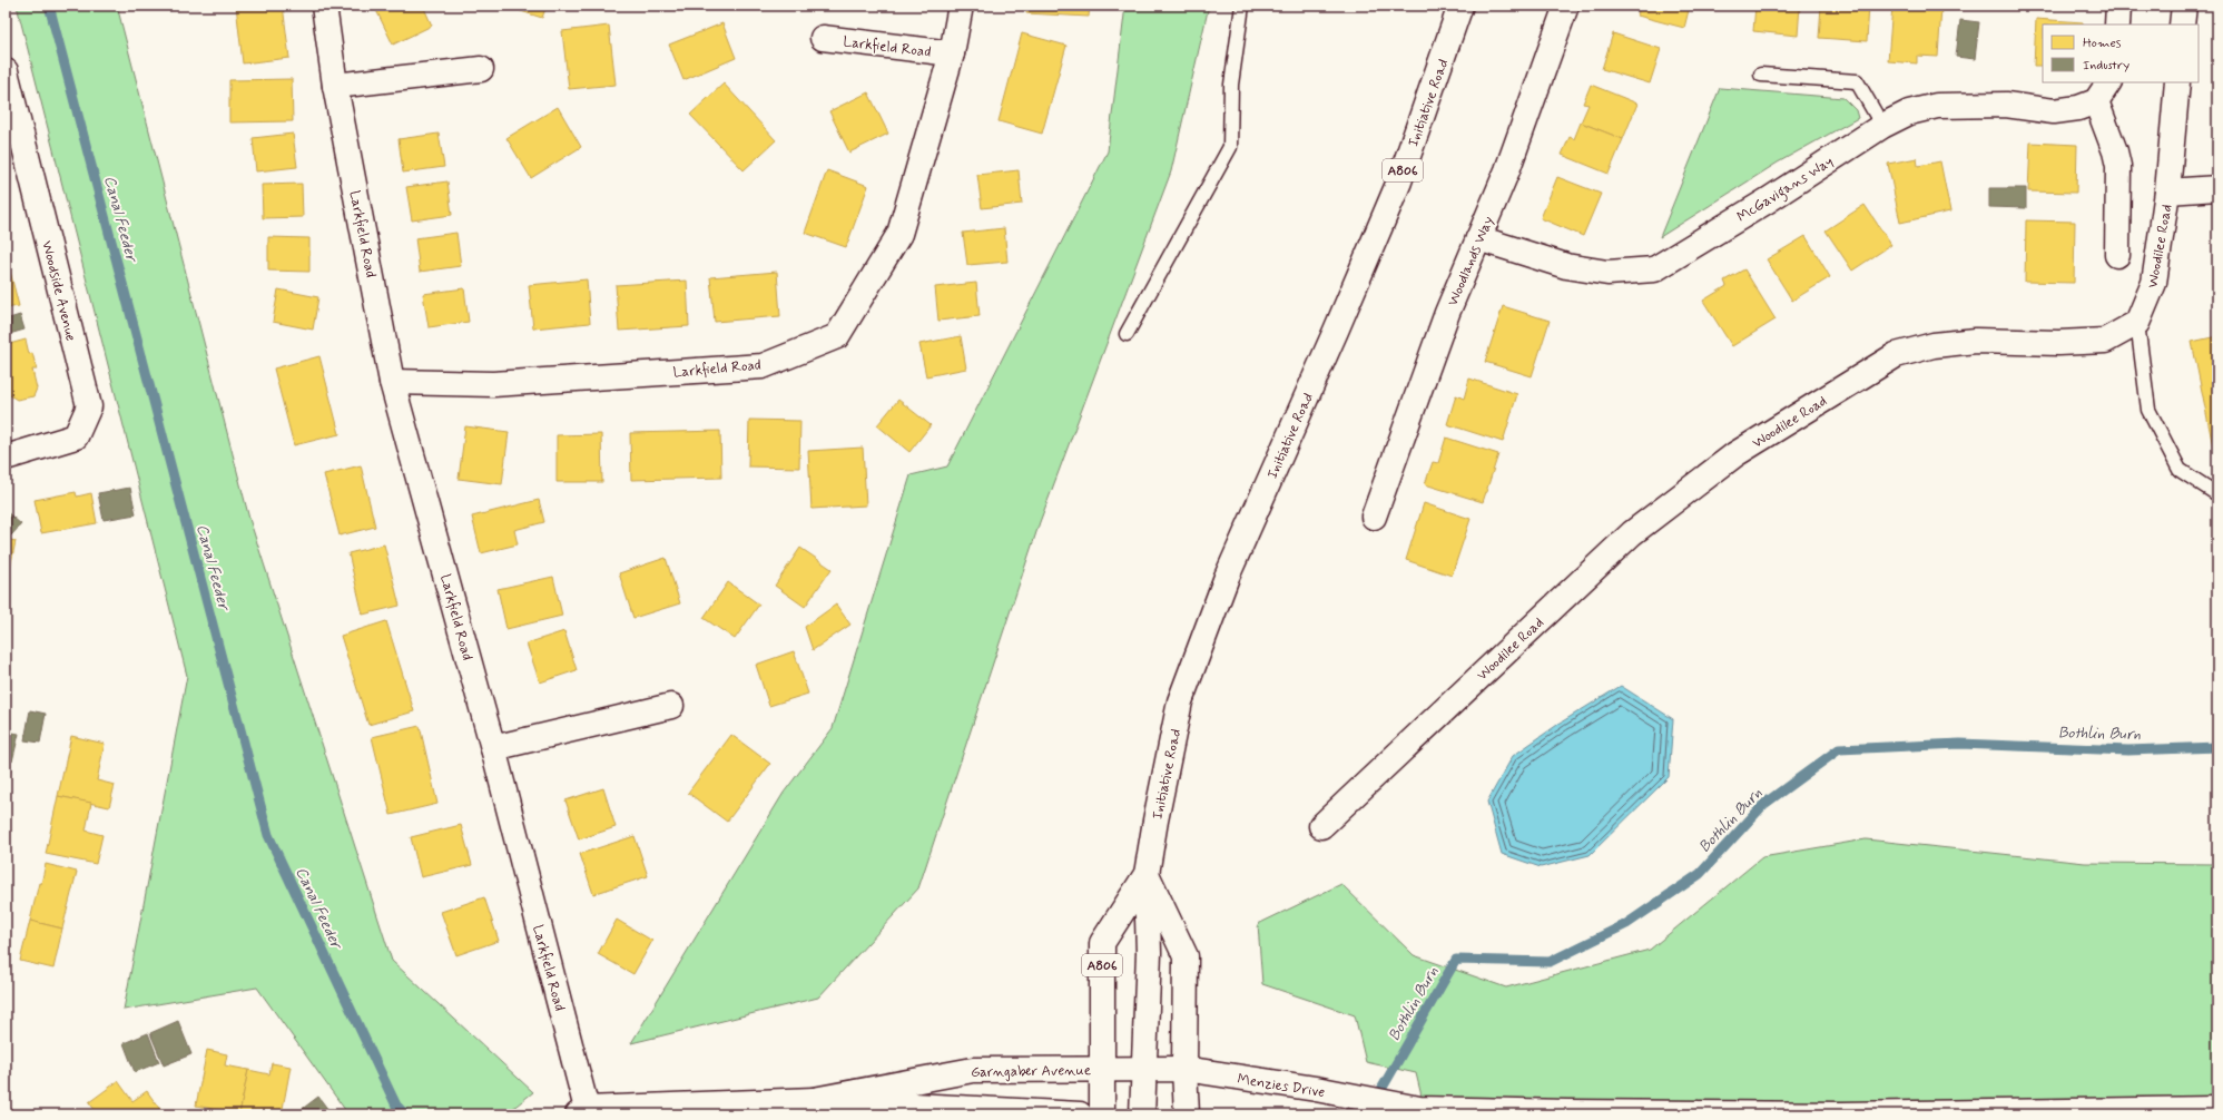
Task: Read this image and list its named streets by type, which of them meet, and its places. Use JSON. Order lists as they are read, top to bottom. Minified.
{"streets":{"street":["Larkfield Road","Initiative Road","A806","McGavigans Way","Woodilee Road","Woodlands Way","Woodside Avenue","Garngaber Avenue","Menzies Drive"]},"crossings":[["Larkfield Road","Garngaber Avenue"],["Initiative Road","A806"],["Initiative Road","Garngaber Avenue"],["A806","Garngaber Avenue"],["A806","Menzies Drive"],["McGavigans Way","Woodlands Way"],["Garngaber Avenue","Menzies Drive"]],"water":["Canal Feeder","Bothlin Burn"],"legend":["Homes","Industry"]}
